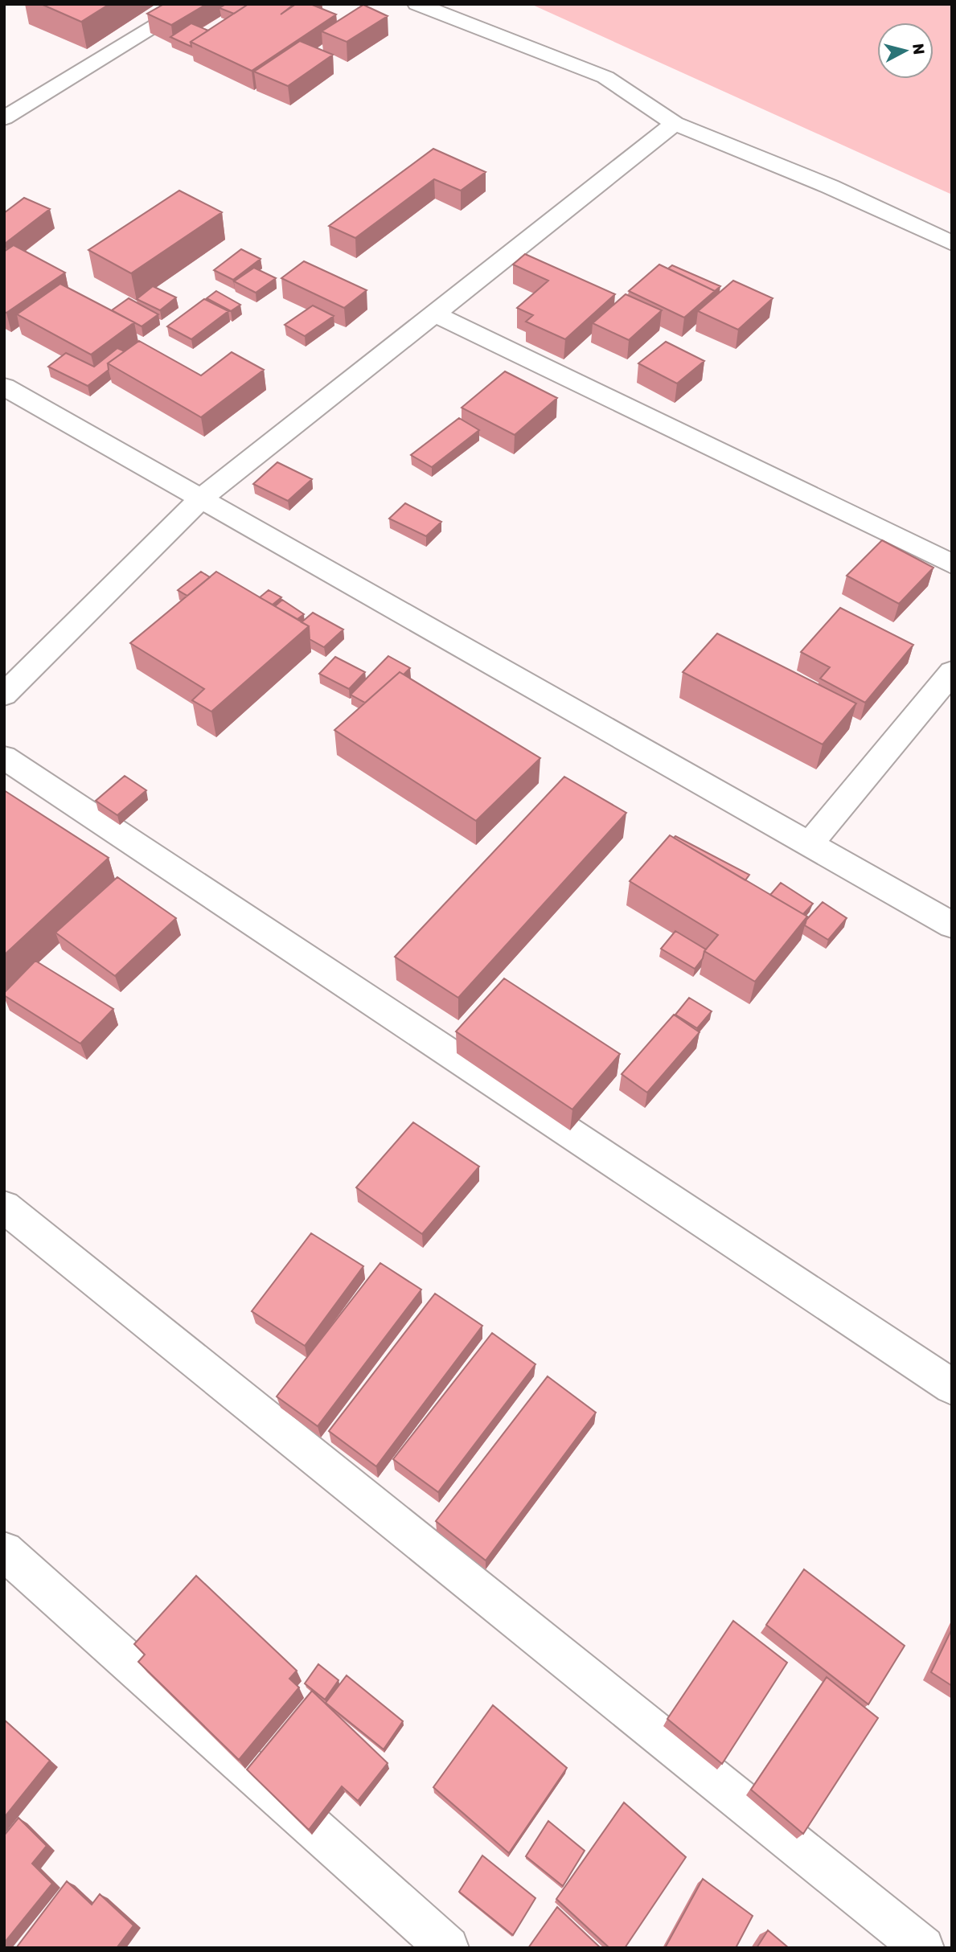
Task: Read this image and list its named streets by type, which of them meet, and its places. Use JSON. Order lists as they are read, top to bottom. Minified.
{"north":"right"}
